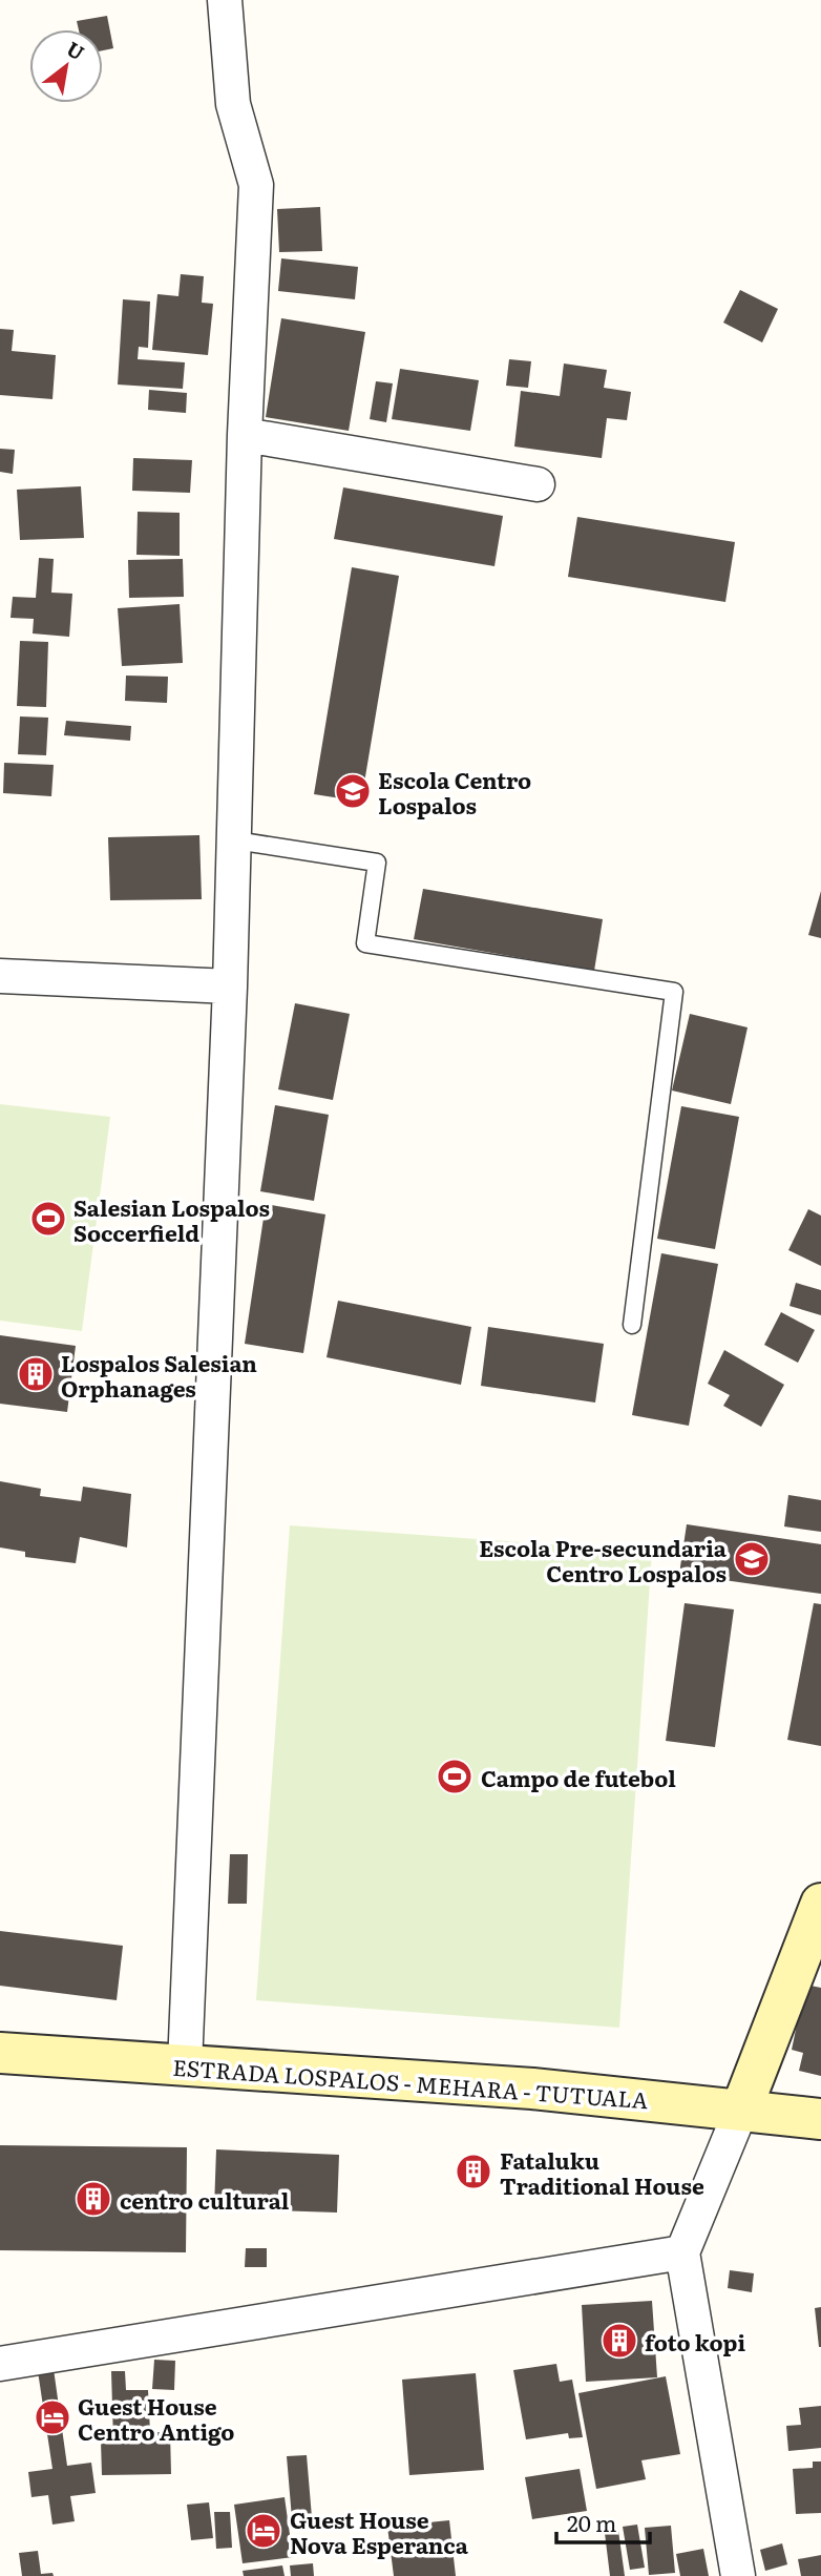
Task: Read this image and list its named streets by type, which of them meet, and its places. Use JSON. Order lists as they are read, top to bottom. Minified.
{"streets":{"main road":["ESTRADA LOSPALOS - MEHARA - TUTUALA"]},"places":{"school or university":["Escola Centro Lospalos","Escola Pre-secundaria Centro Lospalos"],"sports":["Salesian Lospalos Soccerfield","Campo de futebol"],"building":["Lospalos Salesian Orphanages","Fataluku Traditional House","centro cultural","foto kopi"],"hotel":["Guest House Centro Antigo","Guest House Nova Esperanca"]},"scale_bar":"20 m","north":"top right"}
